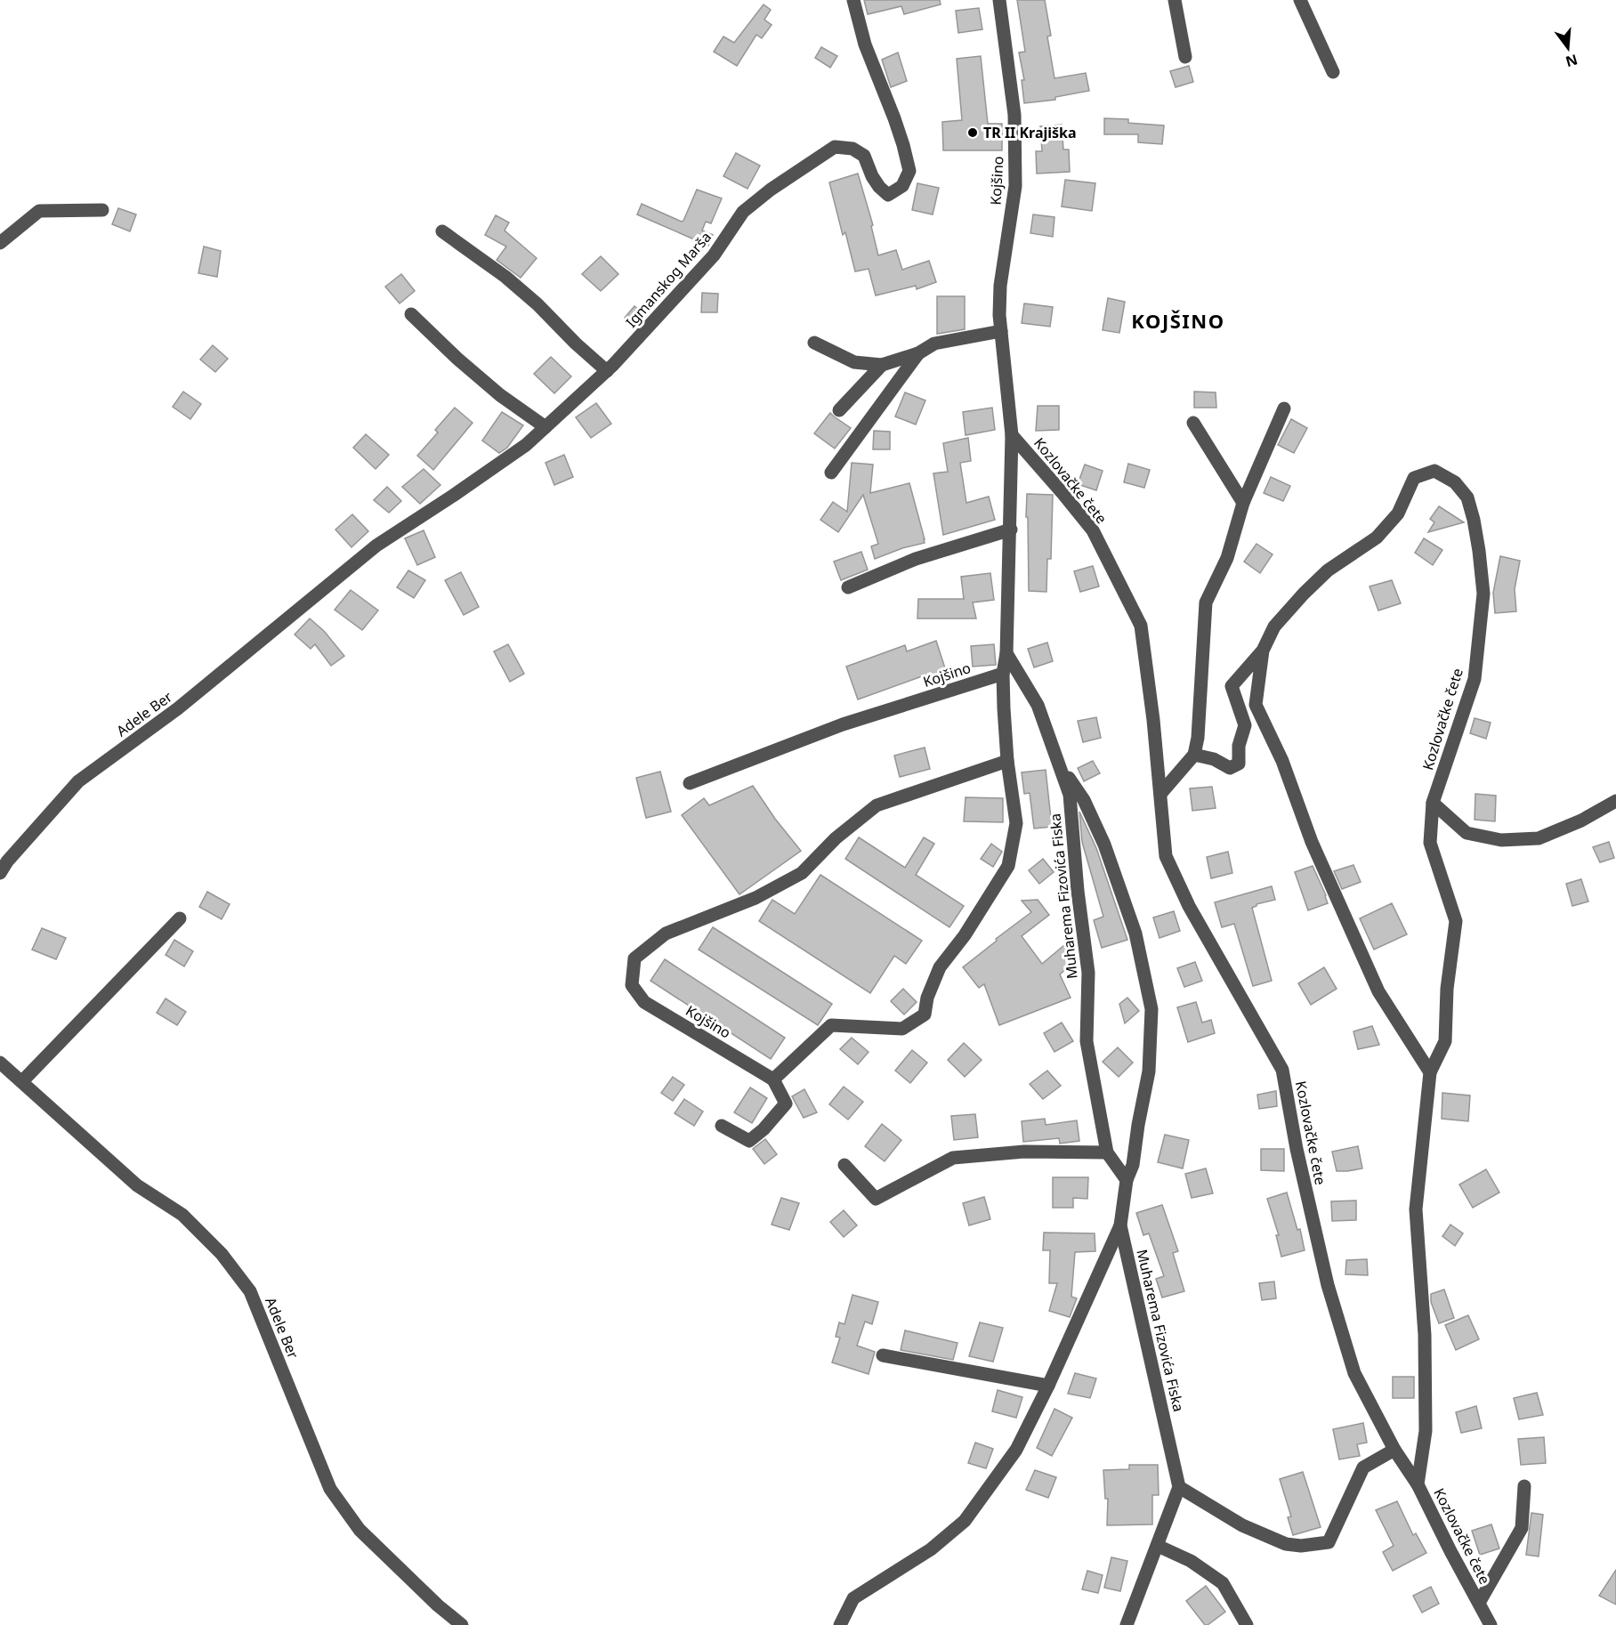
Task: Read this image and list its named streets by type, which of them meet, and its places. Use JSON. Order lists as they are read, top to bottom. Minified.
{"streets":{"street":["Kojšino","Igmanskog Marša","Kozlovačke čete","Adele Ber","Muharema Fizovića Fiska"]},"crossings":[["Kojšino","Kozlovačke čete"],["Kojšino","Muharema Fizovića Fiska"],["Igmanskog Marša","Adele Ber"]],"districts":["KOJŠINO"],"places":["TR II Krajiška"],"north":"bottom"}
